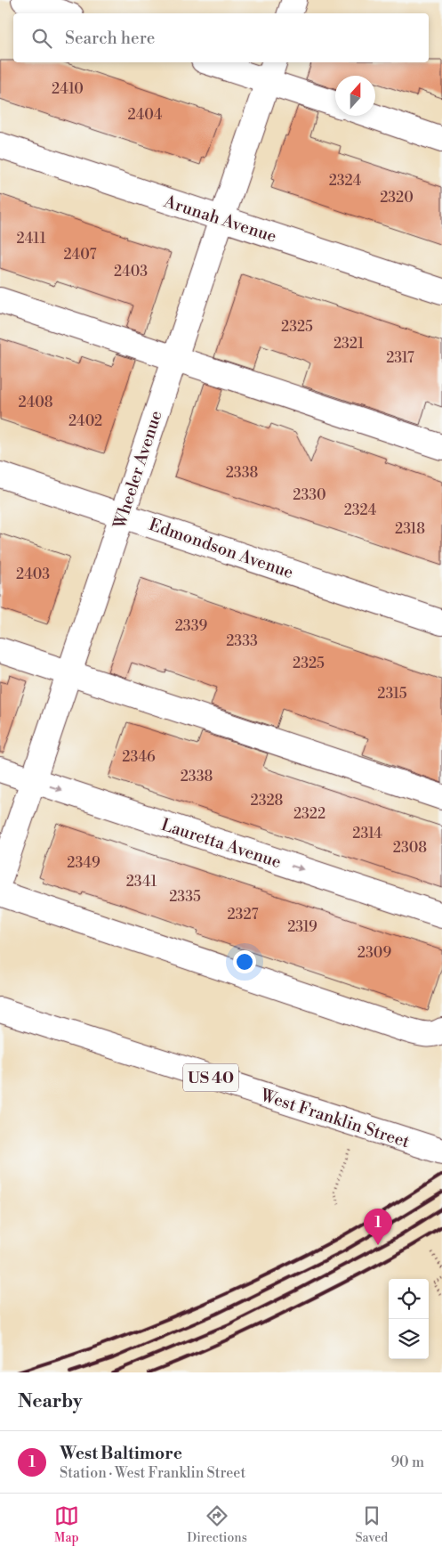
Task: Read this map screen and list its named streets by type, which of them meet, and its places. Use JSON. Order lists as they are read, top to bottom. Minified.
{"streets":{"street":["Arunah Avenue","Wheeler Avenue","Edmondson Avenue","Lauretta Avenue","US 40","West Franklin Street"]},"crossings":[["Arunah Avenue","Wheeler Avenue"],["Wheeler Avenue","Edmondson Avenue"],["Wheeler Avenue","Lauretta Avenue"]],"house_numbers":["2410","2404","2324","2320","2411","2407","2403","2325","2321","2317","2408","2402","2338","2330","2324","2318","2403","2339","2333","2325","2315","2346","2338","2328","2322","2314","2308","2349","2341","2335","2327","2319","2309"],"north":"top","page":{"search":"Search here","pins":"1","heading":"Nearby","list":[{"mark":"1","name":"West Baltimore","note":"Station · West Franklin Street","value":"90 m"}],"nav":["Map","Directions","Saved"]}}
